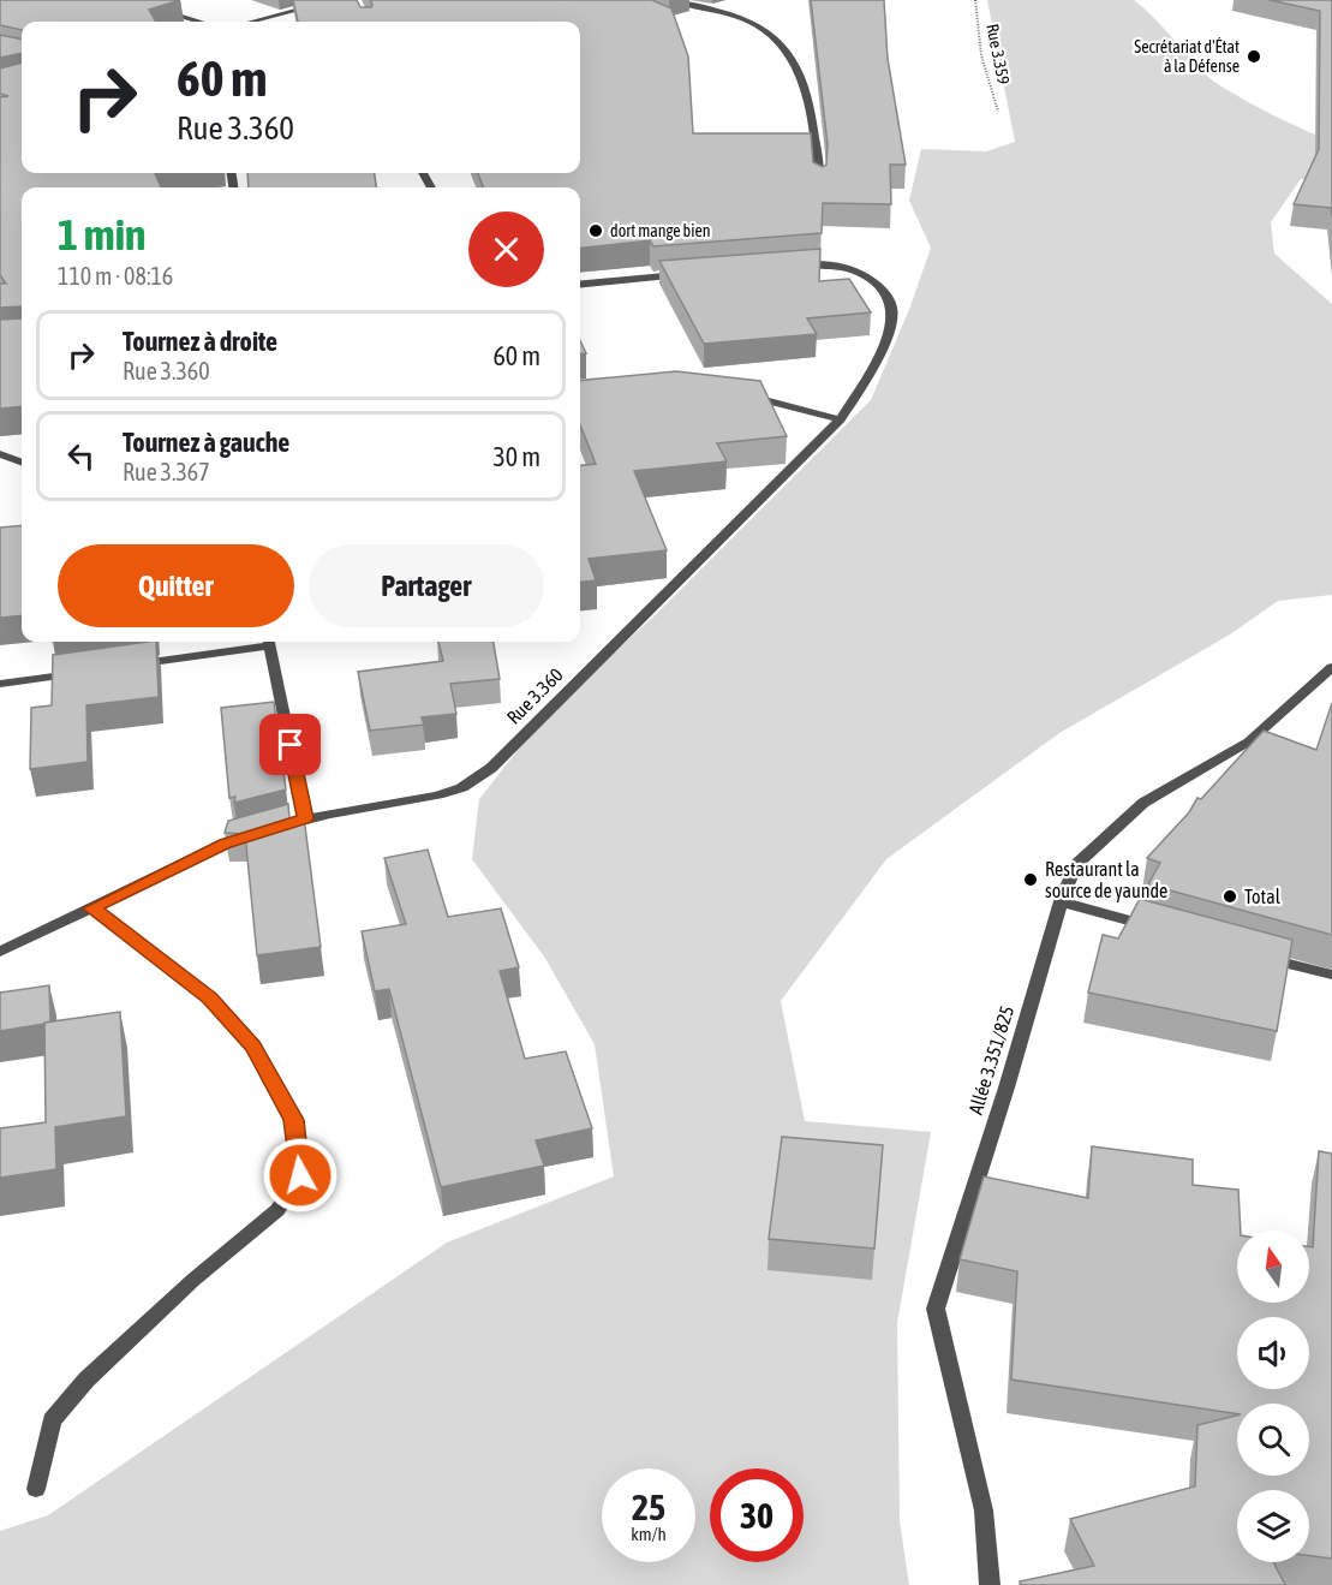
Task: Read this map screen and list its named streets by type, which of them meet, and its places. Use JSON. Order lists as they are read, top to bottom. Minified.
{"streets":{"street":["Rue 3.360","Allée 3.351/825"],"path":["Rue 3.359"]},"places":["Secrétariat d'État à la Défense","dort mange bien","Restaurant la source de yaunde","Total"],"north":"top","page":{"turn":["60 m","Rue 3.360"],"heading":["1 min","110 m · 08:16"],"list":[{"name":"Tournez à droite","note":"Rue 3.360","value":"60 m"},{"name":"Tournez à gauche","note":"Rue 3.367","value":"30 m"}],"buttons":["Quitter","Partager"],"speed":"25 km/h","limit":"30"}}
